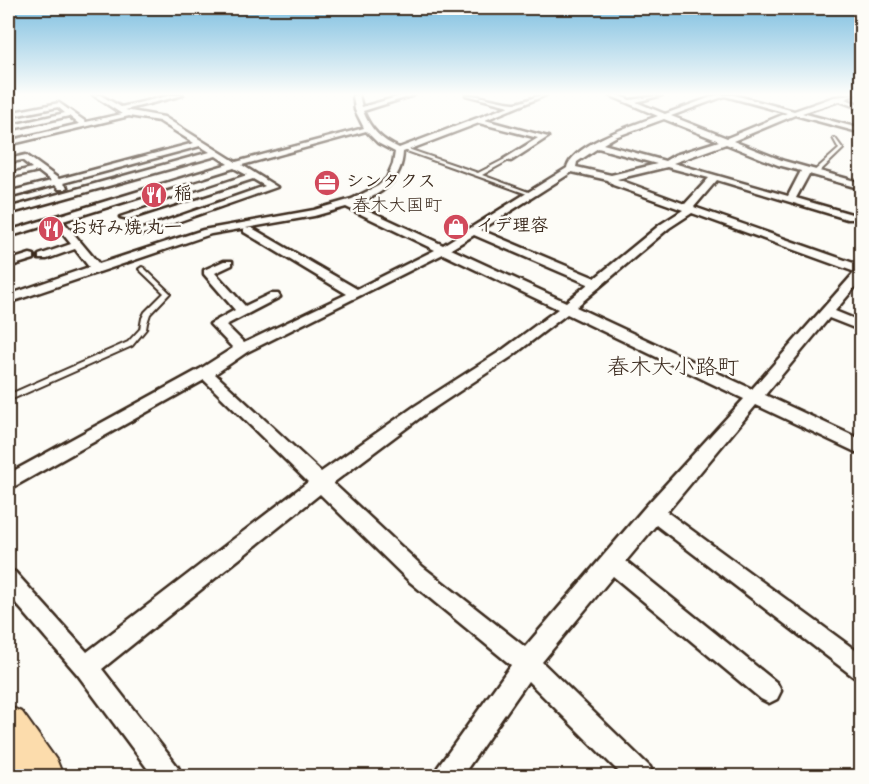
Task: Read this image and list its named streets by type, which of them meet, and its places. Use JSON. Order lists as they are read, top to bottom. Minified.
{"districts":["春木大国町","春木大小路町"],"places":{"office":["シンタクス"],"restaurant":["稲","お好み焼 丸一"],"shop":["イデ理容"]}}
